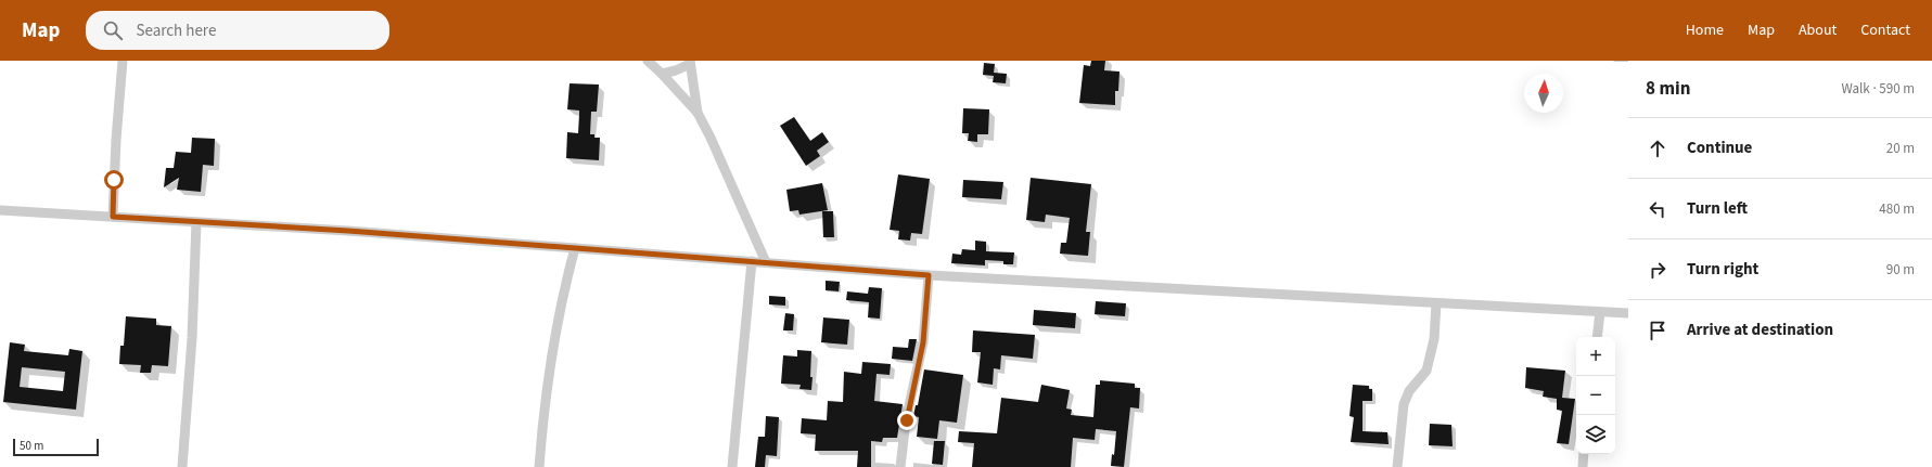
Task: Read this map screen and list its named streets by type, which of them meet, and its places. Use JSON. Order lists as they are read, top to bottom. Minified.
{"scale_bar":"50 m","north":"top","page":{"header":"Map","search":"Search here","nav":["Home","Map","About","Contact"],"heading":["8 min","Walk · 590 m"],"list":[["Continue","20 m"],["Turn left","480 m"],["Turn right","90 m"],"Arrive at destination"],"map_buttons":["+","−"],"scale":"50 m"}}
